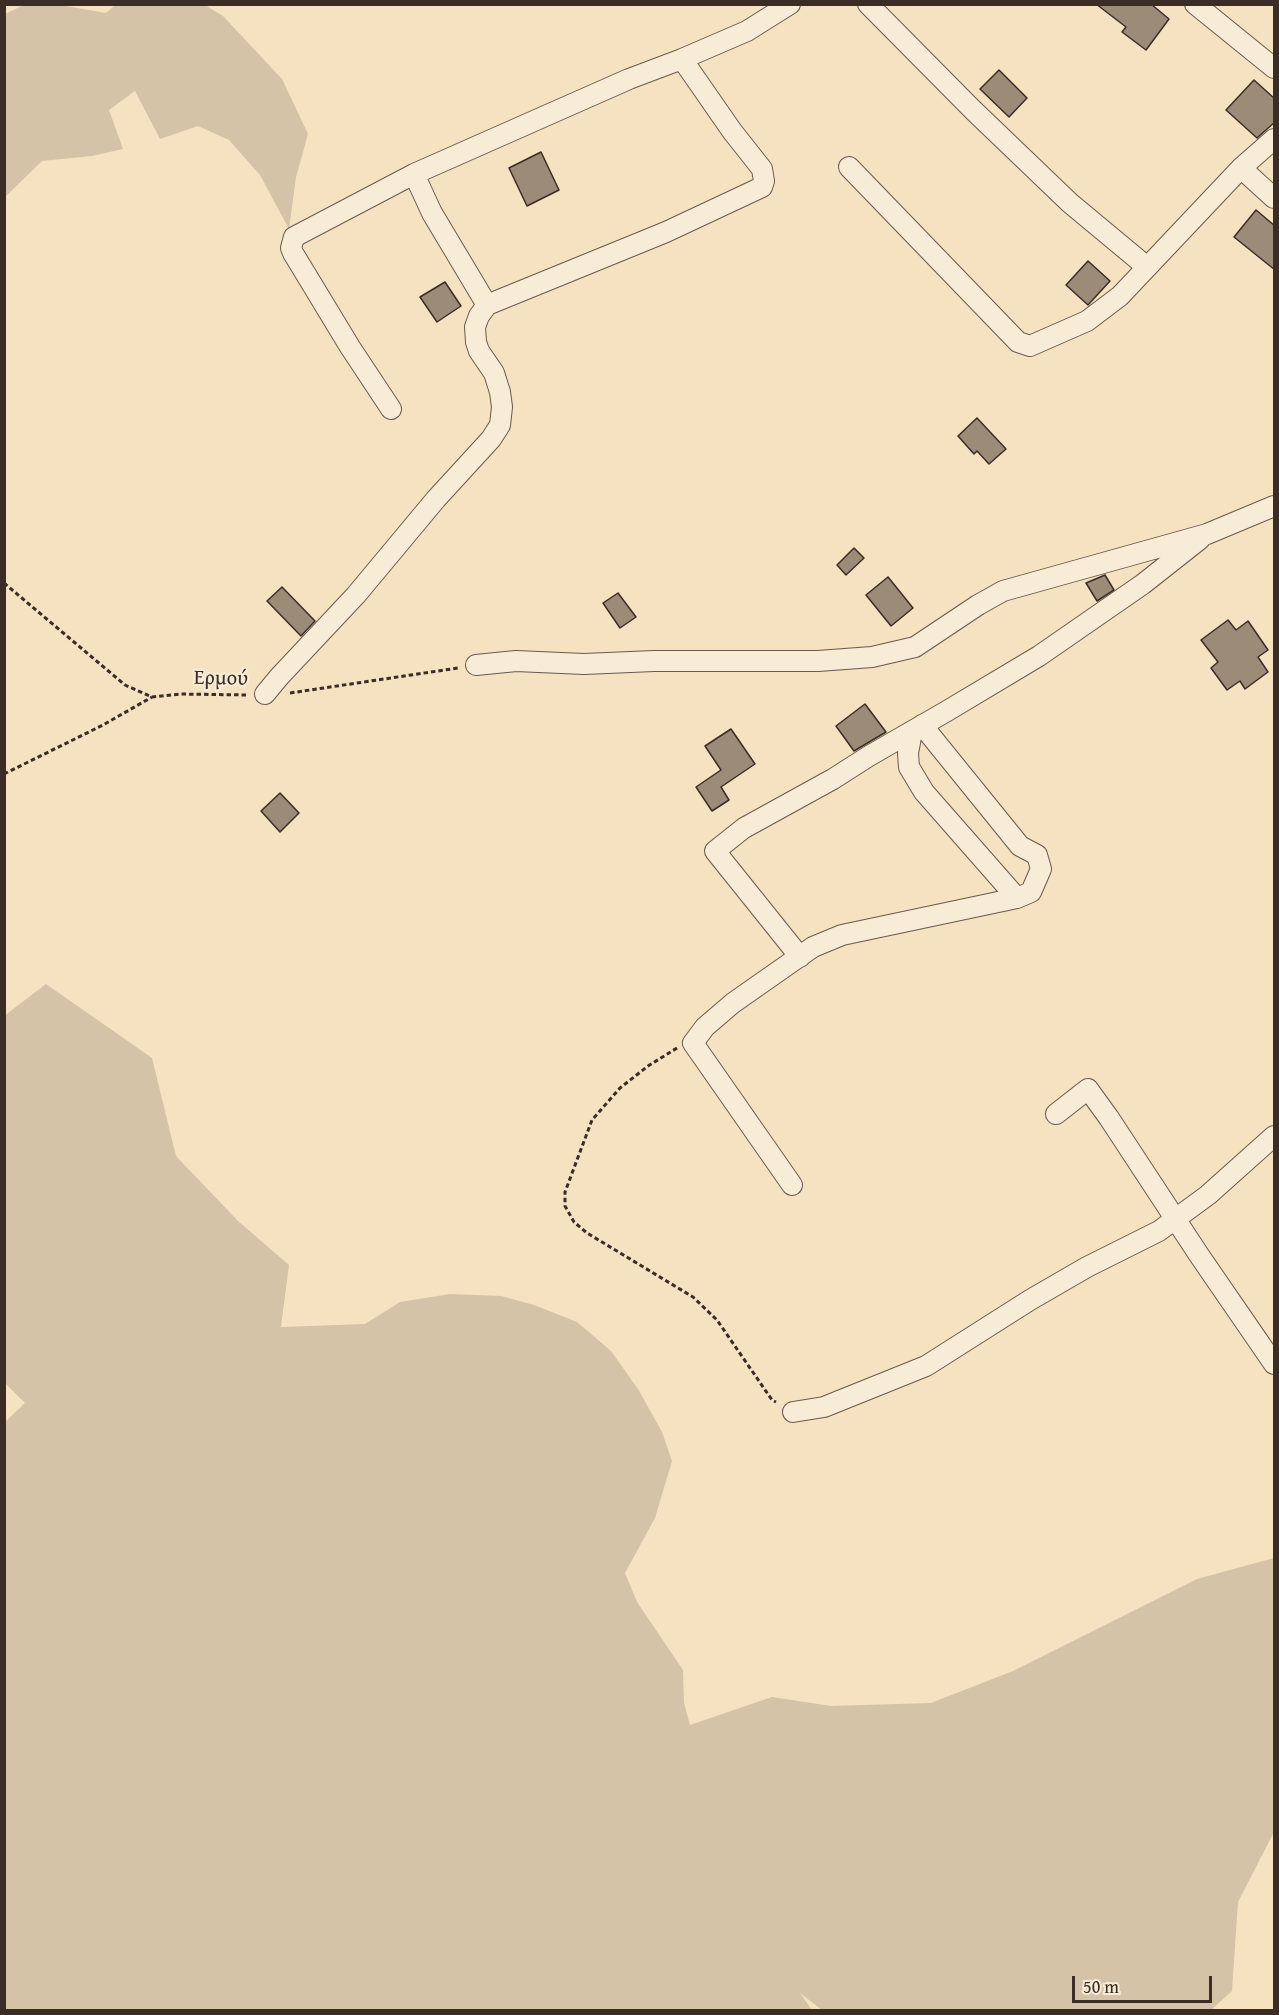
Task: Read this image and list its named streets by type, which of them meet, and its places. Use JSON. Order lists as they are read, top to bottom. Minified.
{"streets":{"path":["Ερμού"]},"scale_bar":"50 m"}
